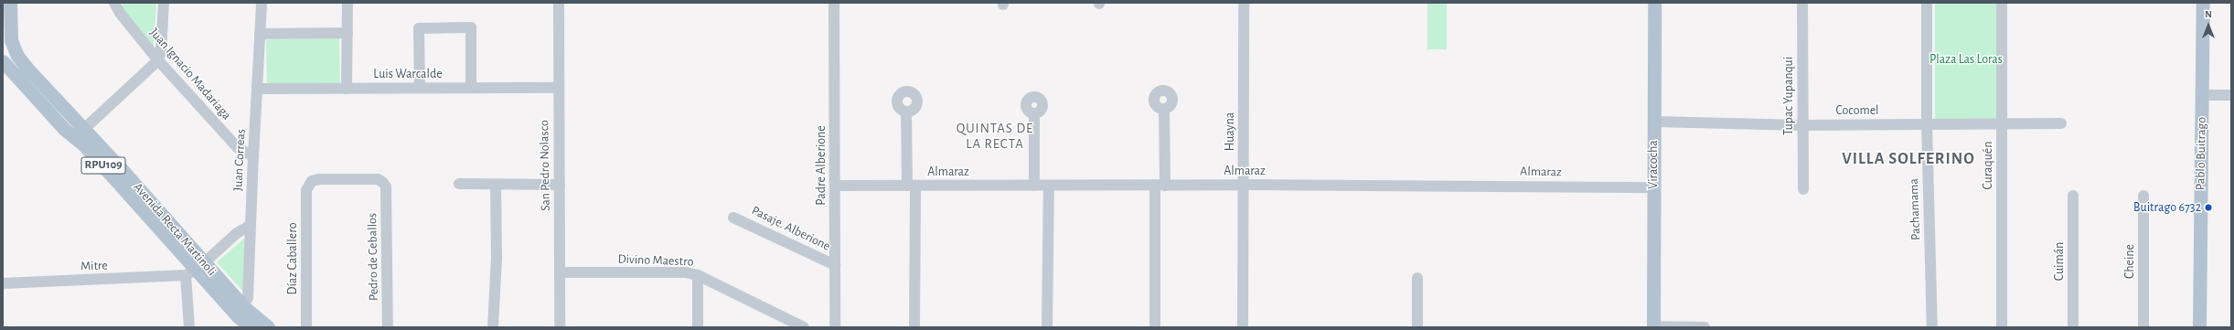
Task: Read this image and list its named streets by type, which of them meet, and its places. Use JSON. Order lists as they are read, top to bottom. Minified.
{"streets":{"main road":["Pablo Buitrago","Viracocha","RPU109","Avenida Recta Martinoli"],"street":["Juan Ignacio Madariaga","Luis Warcalde","Tupac Yupanqui","Cocomel","Huayna","Juan Correas","San Pedro Nolasco","Padre Alberione","Curaquén","Almaraz","Pachamama","Pasaje. Alberione","Pedro de Ceballos","Díaz Caballero","Divino Maestro","Cuimán","Cheine","Mitre"]},"crossings":[["Juan Ignacio Madariaga","Juan Correas"],["Luis Warcalde","Juan Correas"],["Luis Warcalde","San Pedro Nolasco"],["Tupac Yupanqui","Cocomel"],["Cocomel","Viracocha"],["Cocomel","Curaquén"],["Cocomel","Pachamama"],["Huayna","Almaraz"],["Juan Correas","Avenida Recta Martinoli"],["Viracocha","Almaraz"],["RPU109","Avenida Recta Martinoli"],["San Pedro Nolasco","Divino Maestro"],["Padre Alberione","Almaraz"],["Padre Alberione","Pasaje. Alberione"],["Avenida Recta Martinoli","Mitre"],["Pedro de Ceballos","Díaz Caballero"]],"districts":["QUINTAS DE LA RECTA","VILLA SOLFERINO"],"parks":["Plaza Las Loras"],"places":["Buitrago 6732"],"north":"top"}
